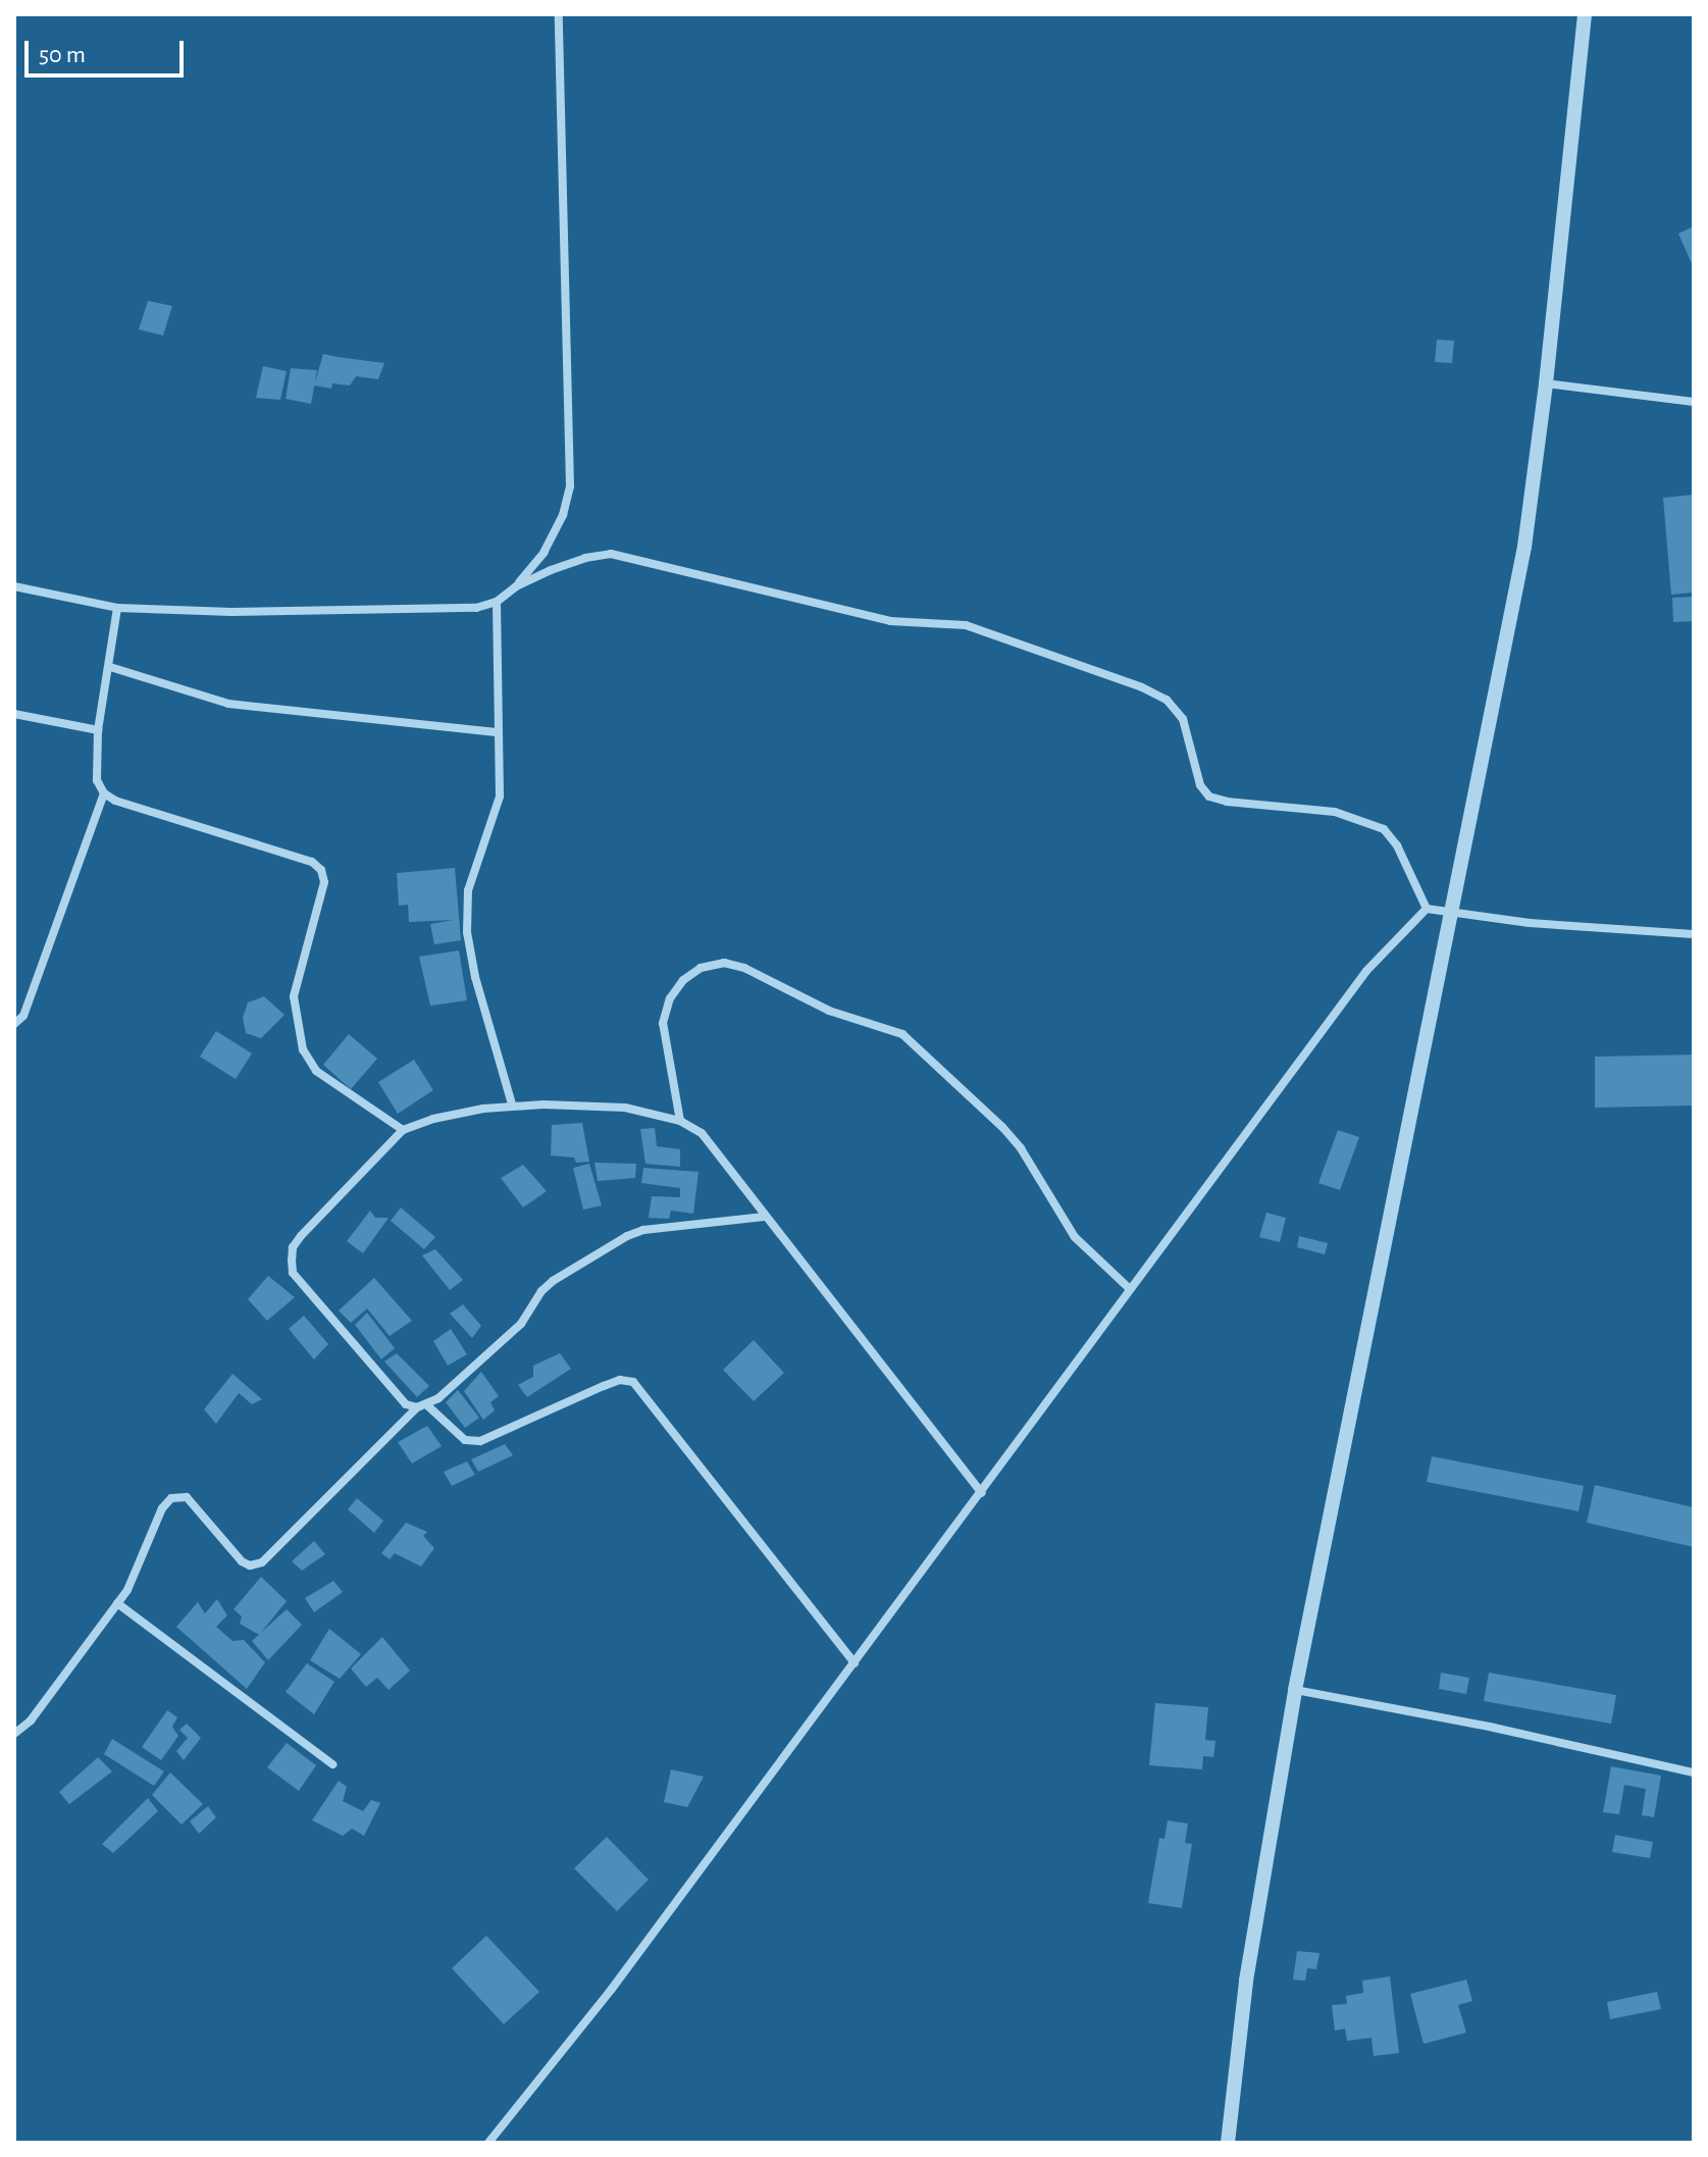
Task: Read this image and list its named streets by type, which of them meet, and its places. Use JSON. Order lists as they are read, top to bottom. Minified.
{"scale_bar":"50 m"}
